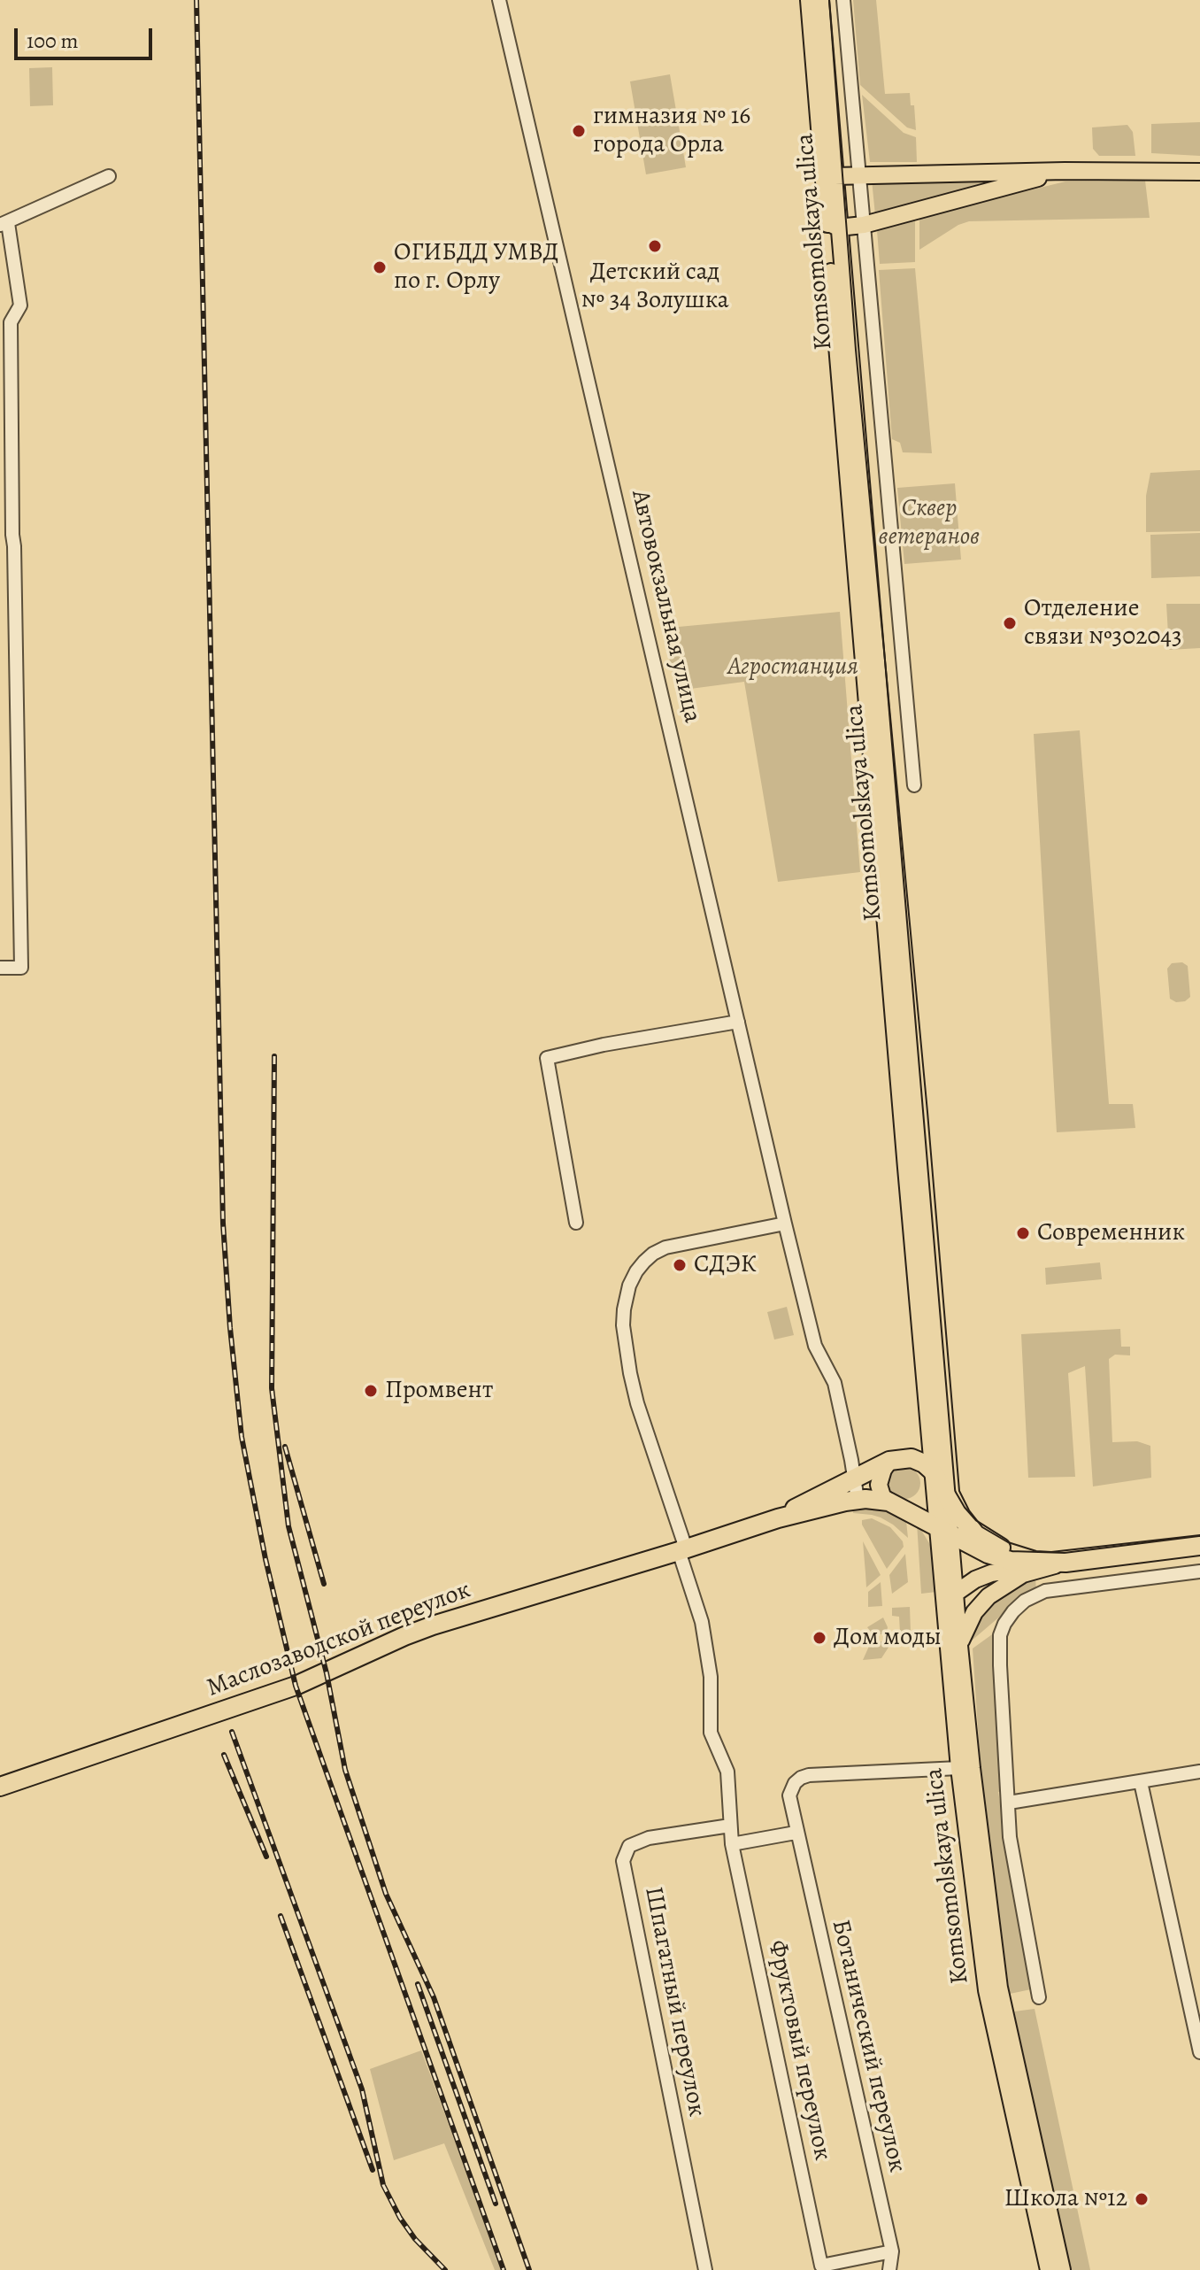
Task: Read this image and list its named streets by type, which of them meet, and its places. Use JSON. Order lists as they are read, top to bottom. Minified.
{"streets":{"highway":["Komsomolskaya ulica","Маслозаводской переулок"],"street":["Автовокзальная улица","Шпагатный переулок","Ботанический переулок","Фруктовый переулок"]},"crossings":[["Komsomolskaya ulica","Маслозаводской переулок"],["Komsomolskaya ulica","Ботанический переулок"],["Автовокзальная улица","Маслозаводской переулок"],["Маслозаводской переулок","Фруктовый переулок"],["Шпагатный переулок","Фруктовый переулок"],["Ботанический переулок","Фруктовый переулок"]],"parks":["Сквер ветеранов","Агростанция"],"places":["гимназия № 16 города Орла","Детский сад № 34 Золушка","ОГИБДД УМВД по г. Орлу","Отделение связи №302043","Современник","СДЭК","Промвент","Дом моды","Школа №12"],"scale_bar":"100 m"}
